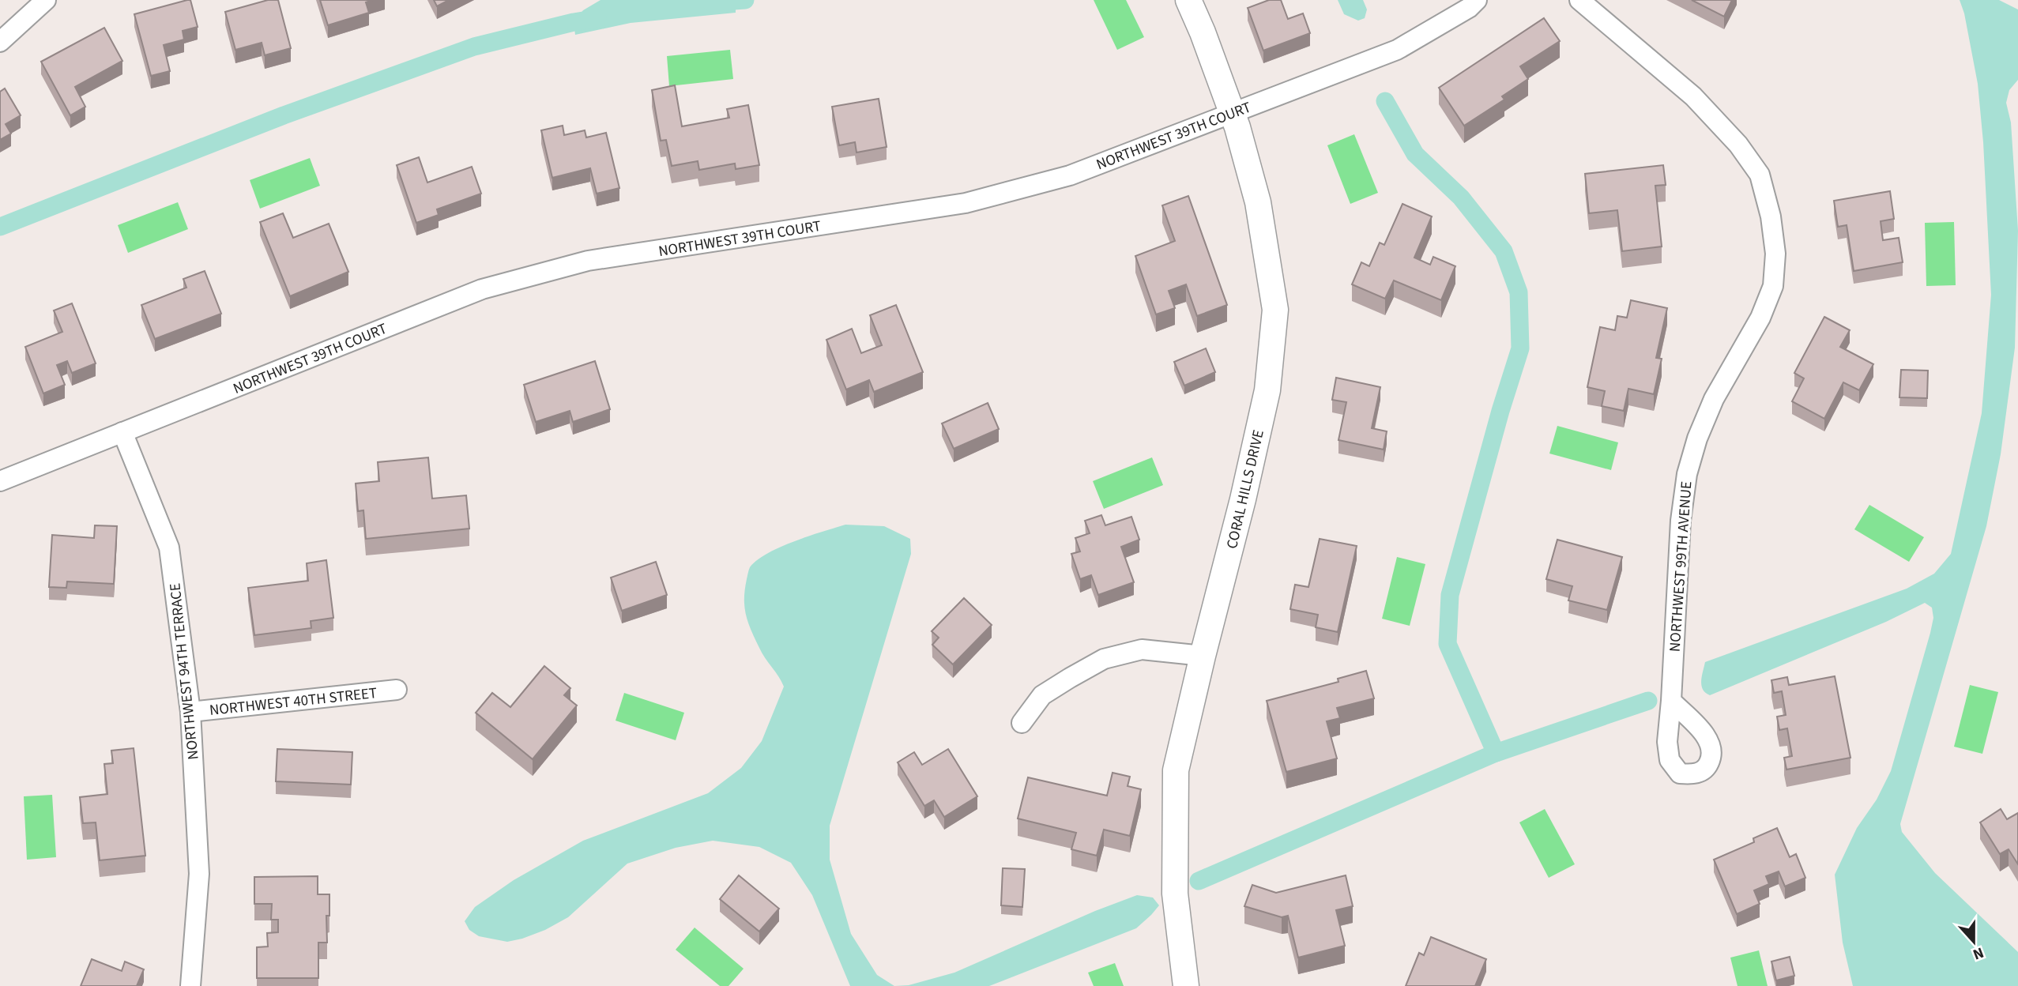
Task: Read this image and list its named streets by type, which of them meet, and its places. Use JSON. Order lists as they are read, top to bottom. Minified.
{"streets":{"street":["NORTHWEST 39TH COURT","CORAL HILLS DRIVE","NORTHWEST 99TH AVENUE","NORTHWEST 94TH TERRACE","NORTHWEST 40TH STREET"]},"crossings":[["NORTHWEST 39TH COURT","CORAL HILLS DRIVE"],["NORTHWEST 39TH COURT","NORTHWEST 94TH TERRACE"],["NORTHWEST 94TH TERRACE","NORTHWEST 40TH STREET"]],"north":"bottom"}
